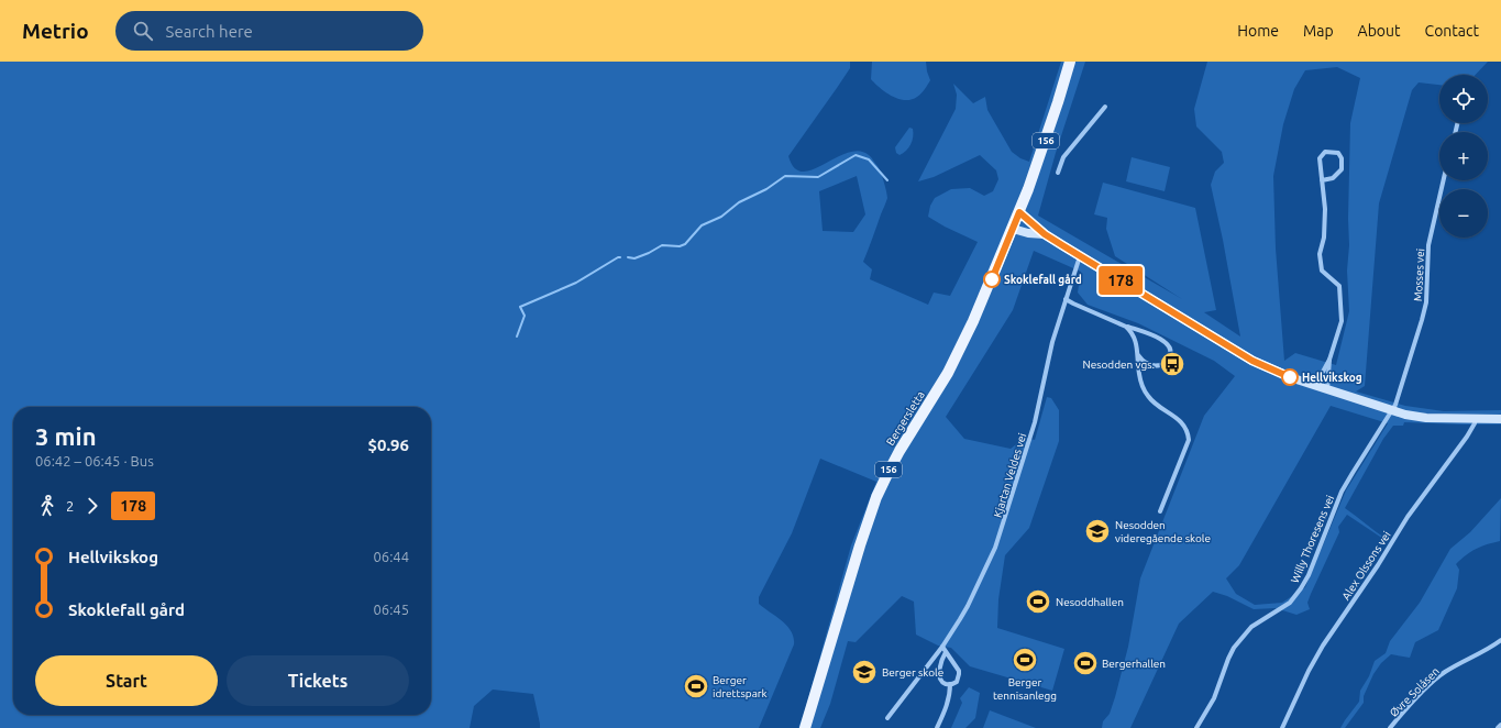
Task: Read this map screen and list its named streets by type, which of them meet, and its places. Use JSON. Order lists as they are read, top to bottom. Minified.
{"streets":{"main road":["156","Bergersletta"],"street":["Mosses vei","Kjartan Veldes vei","Willy Thoresens vei","Alex Olssons vei","Øvre Solåsen"]},"crossings":[["156","Bergersletta"],["Mosses vei","Willy Thoresens vei"]],"places":{"other":["Skoklefall gård","Hellvikskog"],"bus stop":["Nesodden vgs."],"school or university":["Nesodden videregående skole","Berger skole"],"sports":["Nesoddhallen","Berger tennisanlegg","Bergerhallen","Berger idrettspark"]},"lines":["bus line 178"],"page":{"header":"Metrio","search":"Search here","nav":["Home","Map","About","Contact"],"on_map":"178","map_buttons":["+","−"],"heading":["3 min","06:42 – 06:45 · Bus","$0.96"],"legs":["2","178"],"list":[{"name":"Hellvikskog","value":"06:44"},{"name":"Skoklefall gård","value":"06:45"}],"buttons":["Start","Tickets"]}}
